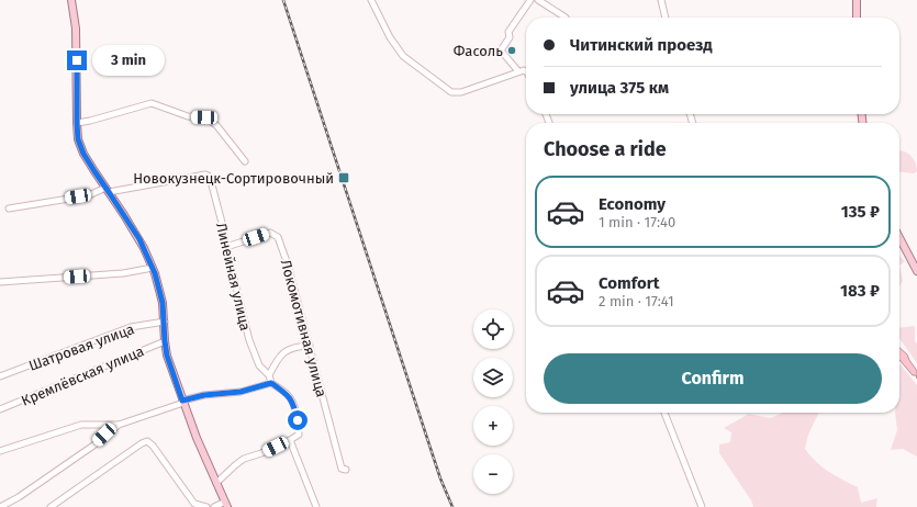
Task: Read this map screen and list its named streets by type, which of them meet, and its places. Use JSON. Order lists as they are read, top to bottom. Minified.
{"streets":{"street":["Линейная улица","Локомотивная улица","Шатровая улица","Кремлёвская улица"]},"crossings":[["Линейная улица","Локомотивная улица"]],"places":{"other":["Фасоль"],"transit":["Новокузнецк-Сортировочный"]},"page":{"banner":["Читинский проезд","улица 375 км"],"bubble":"3 min","heading":"Choose a ride","list":[{"name":"Economy","note":"1 min · 17:40","value":"135 ₽"},{"name":"Comfort","note":"2 min · 17:41","value":"183 ₽"}],"map_buttons":["+","−"],"buttons":"Confirm"}}
